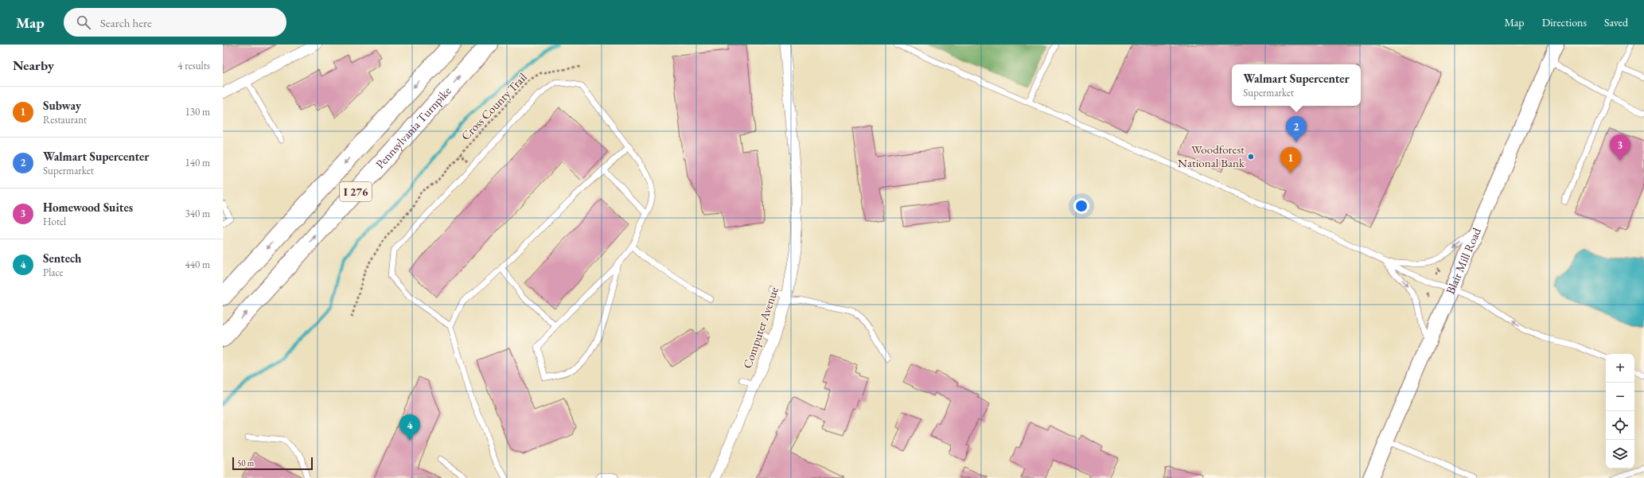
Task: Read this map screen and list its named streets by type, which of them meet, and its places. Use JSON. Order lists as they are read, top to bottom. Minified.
{"streets":{"highway":["Pennsylvania Turnpike","I 276"],"main road":["Blair Mill Road"],"street":["Computer Avenue"],"path":["Cross County Trail"]},"places":["Woodforest National Bank"],"scale_bar":"50 m","page":{"header":"Map","search":"Search here","nav":["Map","Directions","Saved"],"heading":["Nearby","4 results"],"popup":["Walmart Supercenter","Supermarket"],"list":[{"mark":"1","name":"Subway","note":"Restaurant","value":"130 m"},{"mark":"2","name":"Walmart Supercenter","note":"Supermarket","value":"140 m"},{"mark":"3","name":"Homewood Suites","note":"Hotel","value":"340 m"},{"mark":"4","name":"Sentech","note":"Place","value":"440 m"}],"pins":["2","3","1","4"],"map_buttons":["+","−"],"scale":"50 m"}}
